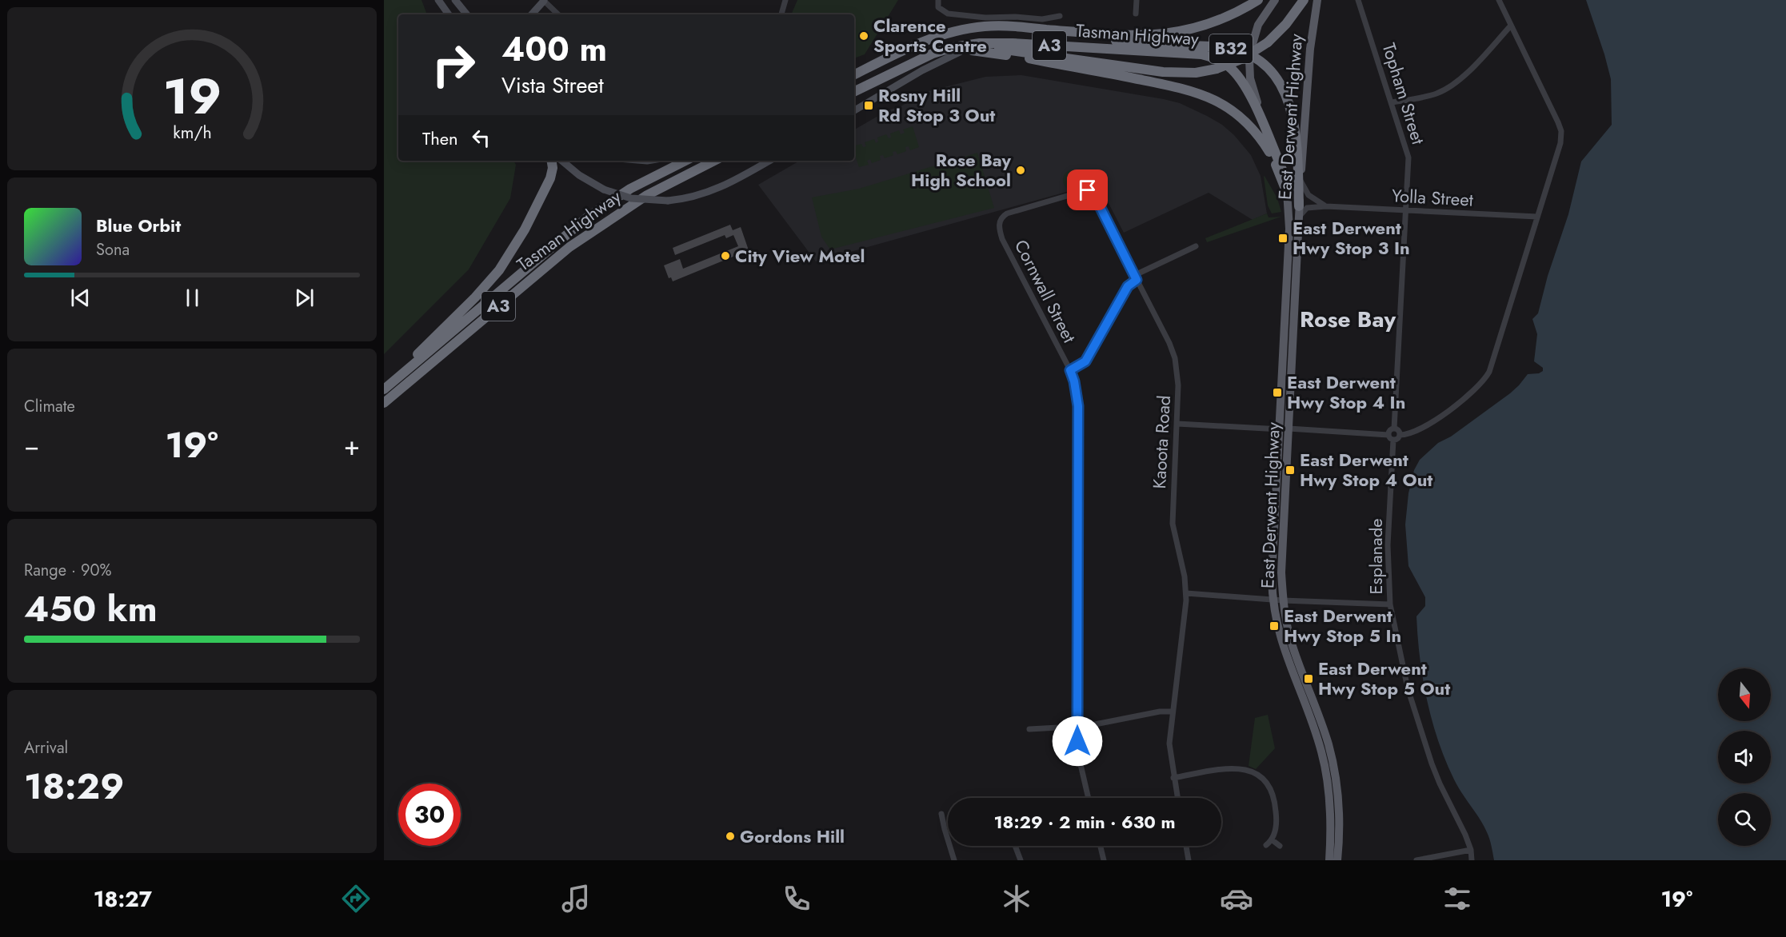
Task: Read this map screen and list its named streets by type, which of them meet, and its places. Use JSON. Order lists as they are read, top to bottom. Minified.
{"streets":{"highway":["Tasman Highway","A3","B32"],"main road":["East Derwent Highway"],"street":["Topham Street","Yolla Street","Cornwall Street","Kaoota Road","Esplanade"]},"crossings":[["Tasman Highway","B32"],["Tasman Highway","East Derwent Highway"],["B32","East Derwent Highway"],["Topham Street","Yolla Street"],["Topham Street","Esplanade"],["East Derwent Highway","Yolla Street"],["Cornwall Street","Kaoota Road"]],"districts":["Rose Bay"],"places":{"other":["Clarence Sports Centre","Rose Bay High School","City View Motel","Gordons Hill"],"transit":["Rosny Hill Rd Stop 3 Out","East Derwent Hwy Stop 3 In","East Derwent Hwy Stop 4 In","East Derwent Hwy Stop 4 Out","East Derwent Hwy Stop 5 In","East Derwent Hwy Stop 5 Out"]},"north":"bottom","page":{"turn":["400 m","Vista Street"],"then":"Then","song":["Blue Orbit","Sona"],"tile":["Climate",["Range · 90%","450 km"],["Arrival","18:29"]],"heat":["−","19°","+"],"limit":"30","trip":"18:29 · 2 min · 630 m","tabs":["18:27","19°"],"gauge":["19","km/h"]}}
